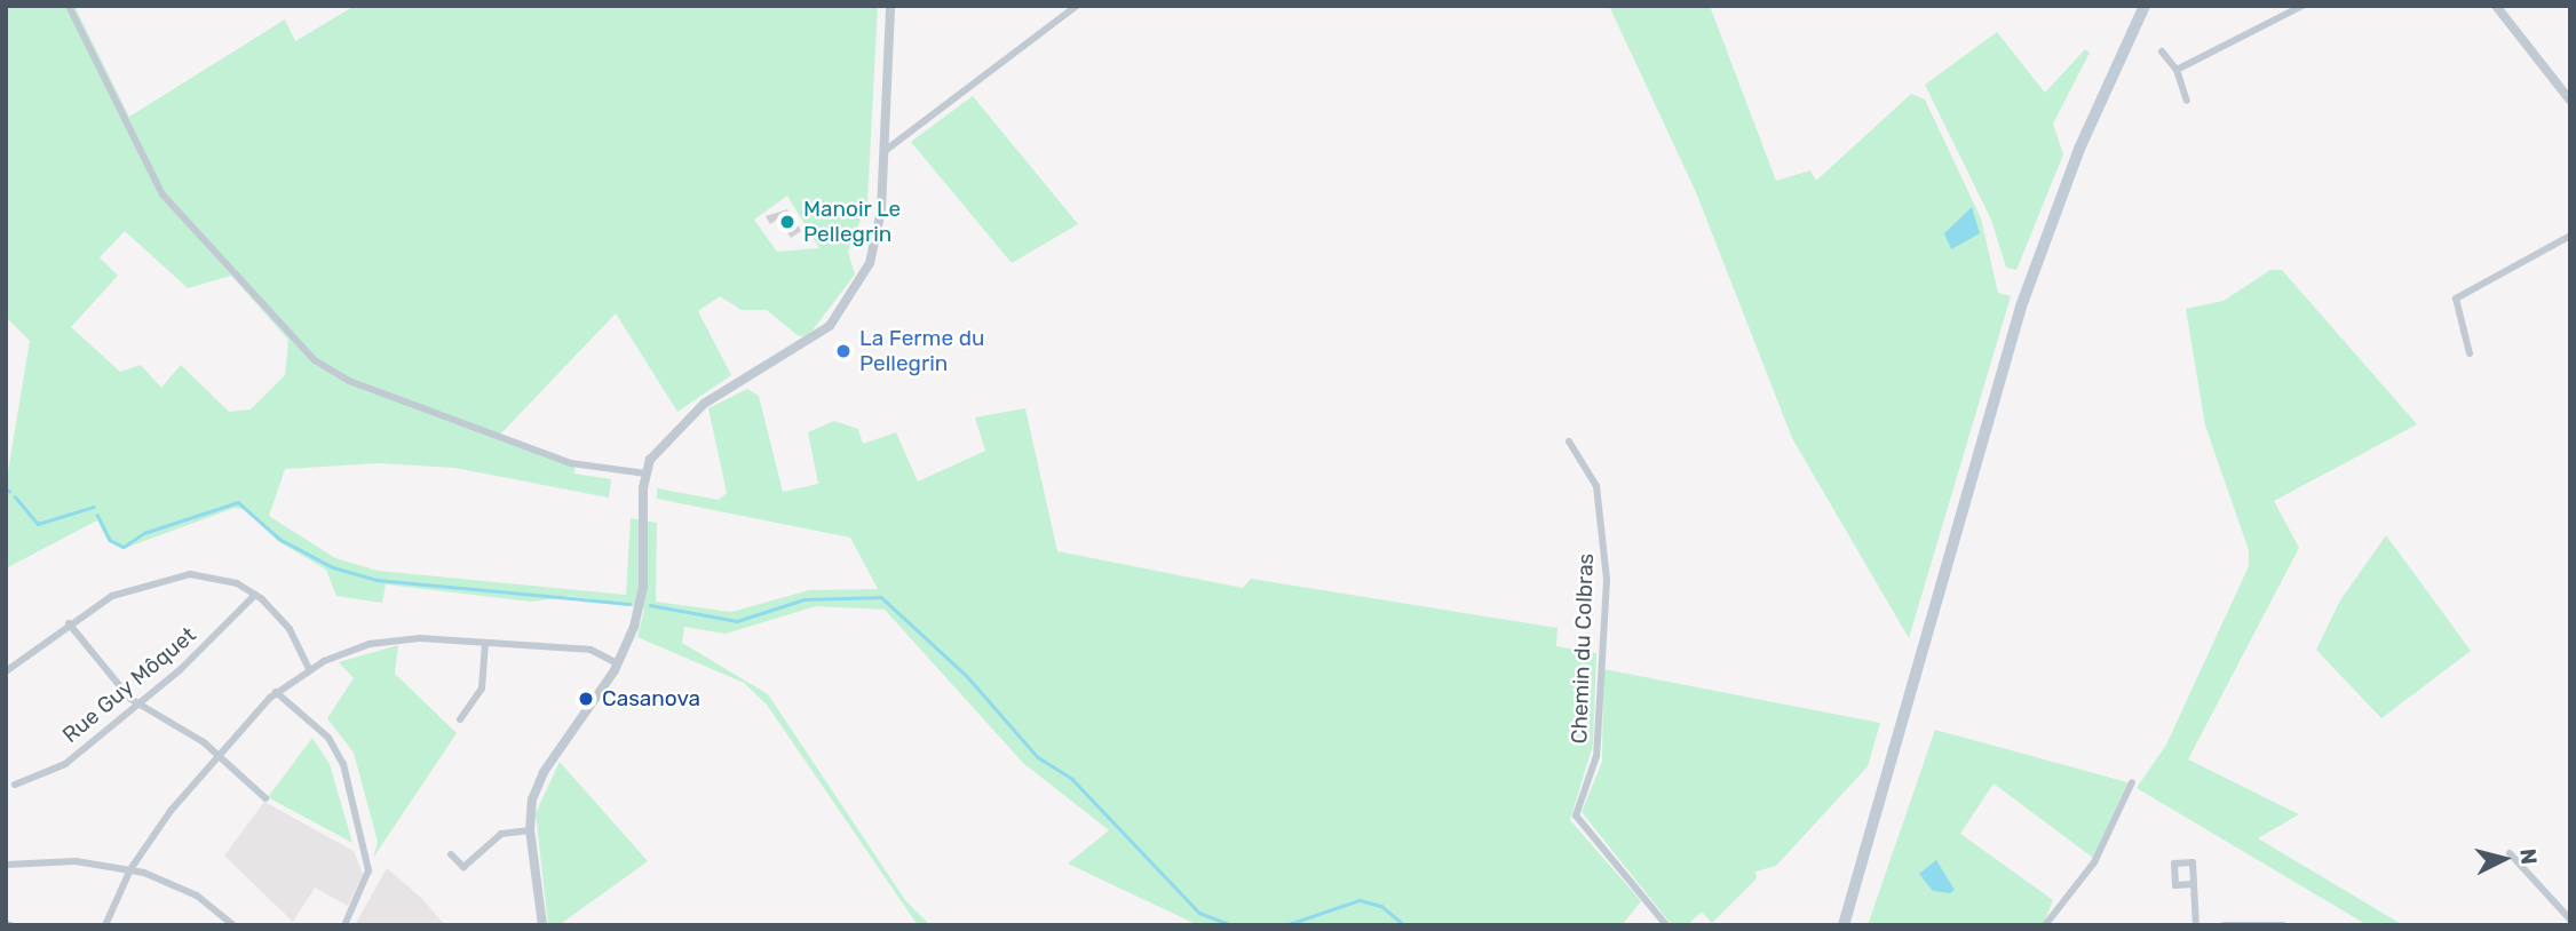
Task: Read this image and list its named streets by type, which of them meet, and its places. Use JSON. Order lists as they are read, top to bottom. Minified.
{"streets":{"street":["Chemin du Colbras","Rue Guy Môquet"]},"places":["Manoir Le Pellegrin","La Ferme du Pellegrin","Casanova"],"north":"right"}
